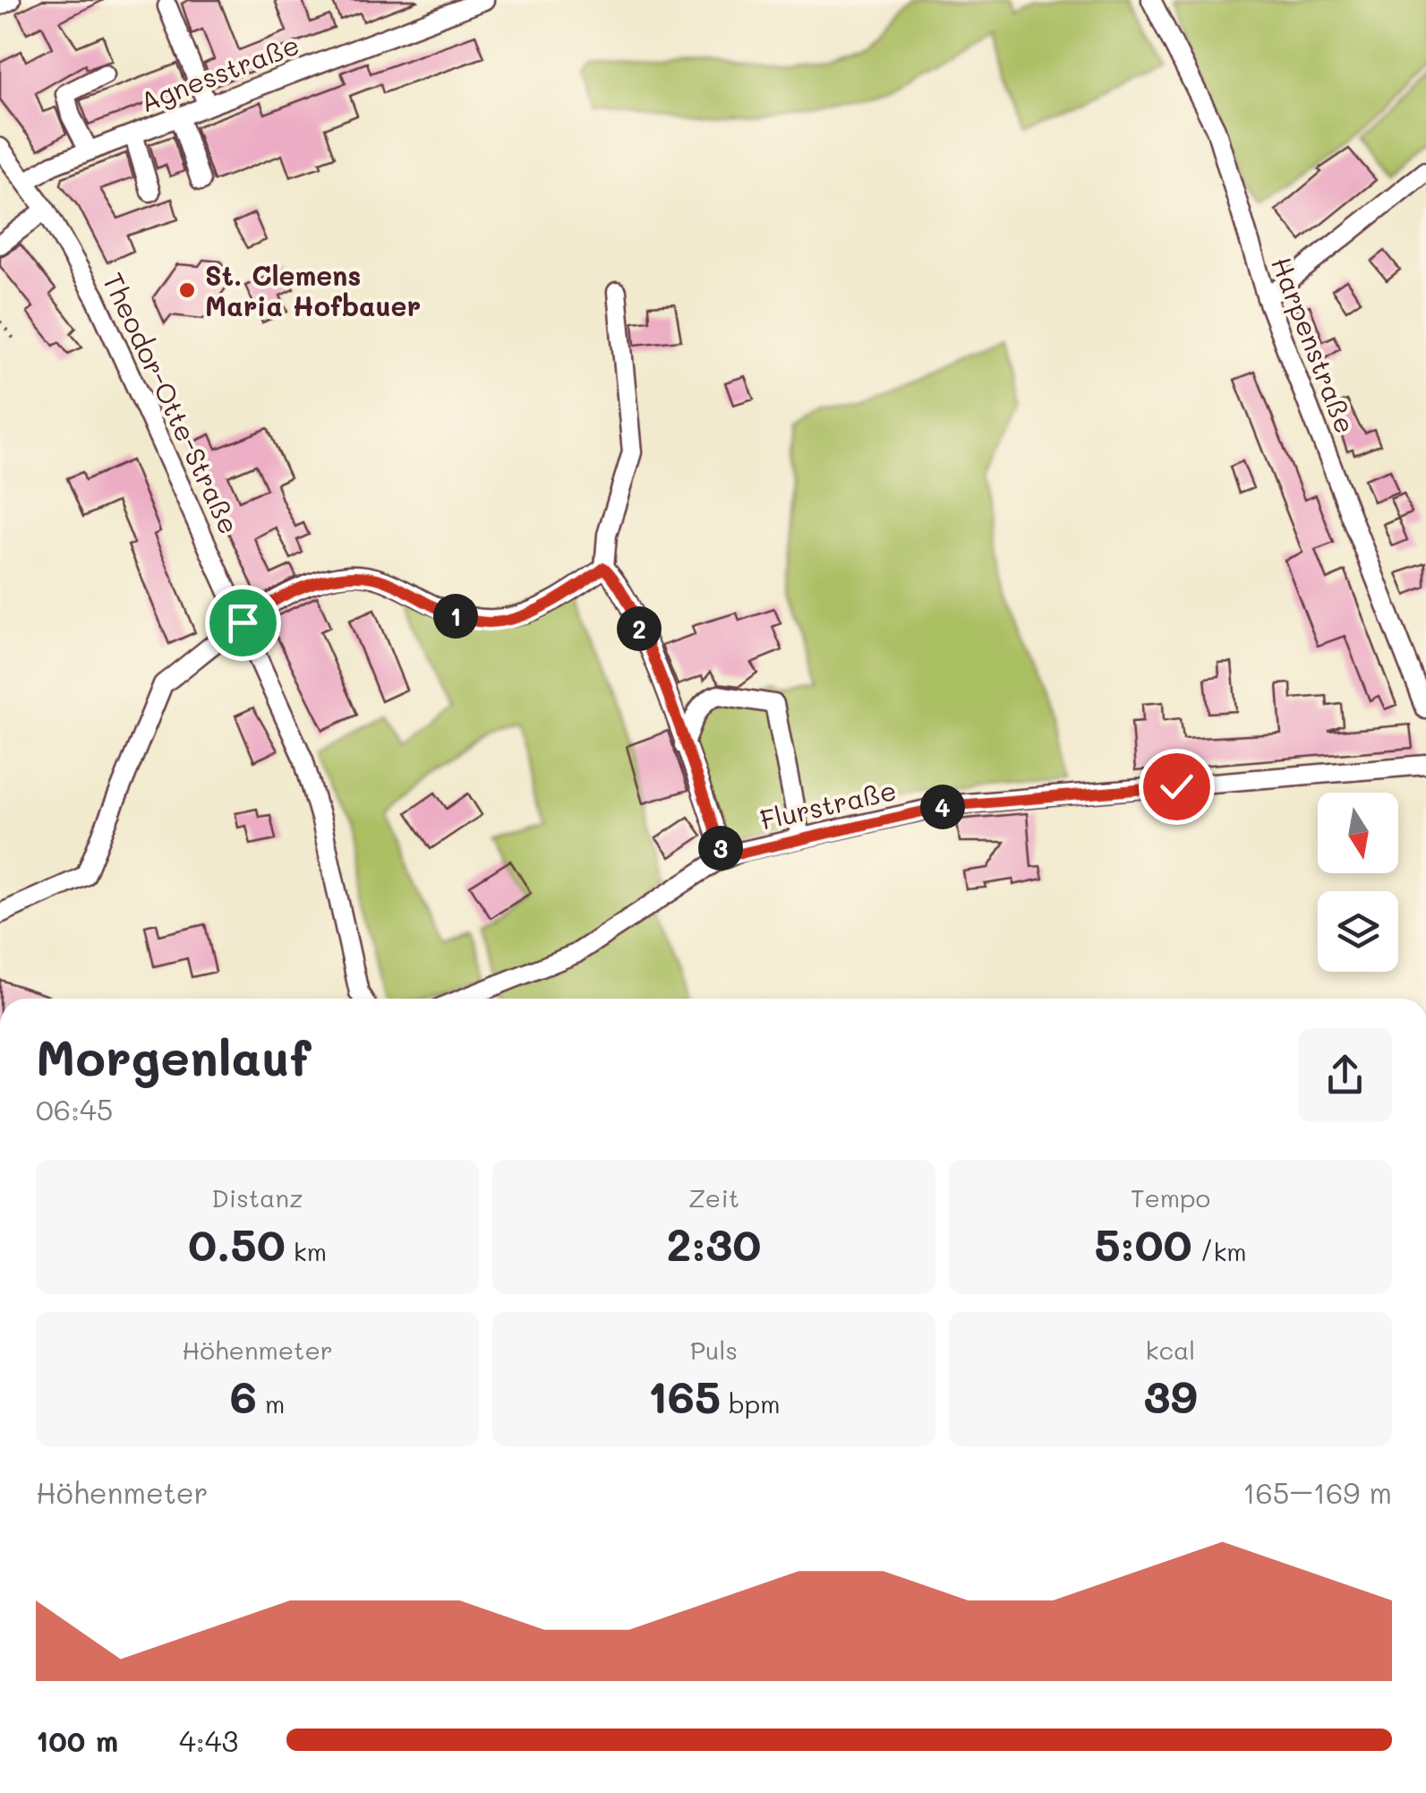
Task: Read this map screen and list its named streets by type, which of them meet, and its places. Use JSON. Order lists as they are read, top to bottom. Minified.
{"streets":{"street":["Agnesstraße","Harpenstraße","Theodor-Otte-Straße","Flurstraße"]},"crossings":[["Agnesstraße","Theodor-Otte-Straße"]],"places":["St. Clemens Maria Hofbauer"],"north":"bottom","page":{"pins":["1","2","4","3"],"heading":["Morgenlauf","06:45"],"stats":[["Distanz","0.50 km"],["Zeit","2:30"],["Tempo","5:00 /km"],["Höhenmeter","6 m"],["Puls","165 bpm"],["kcal","39"]],"chart":["Höhenmeter","165–169 m"],"list":[{"name":"100 m","note":"4:43"}]}}
